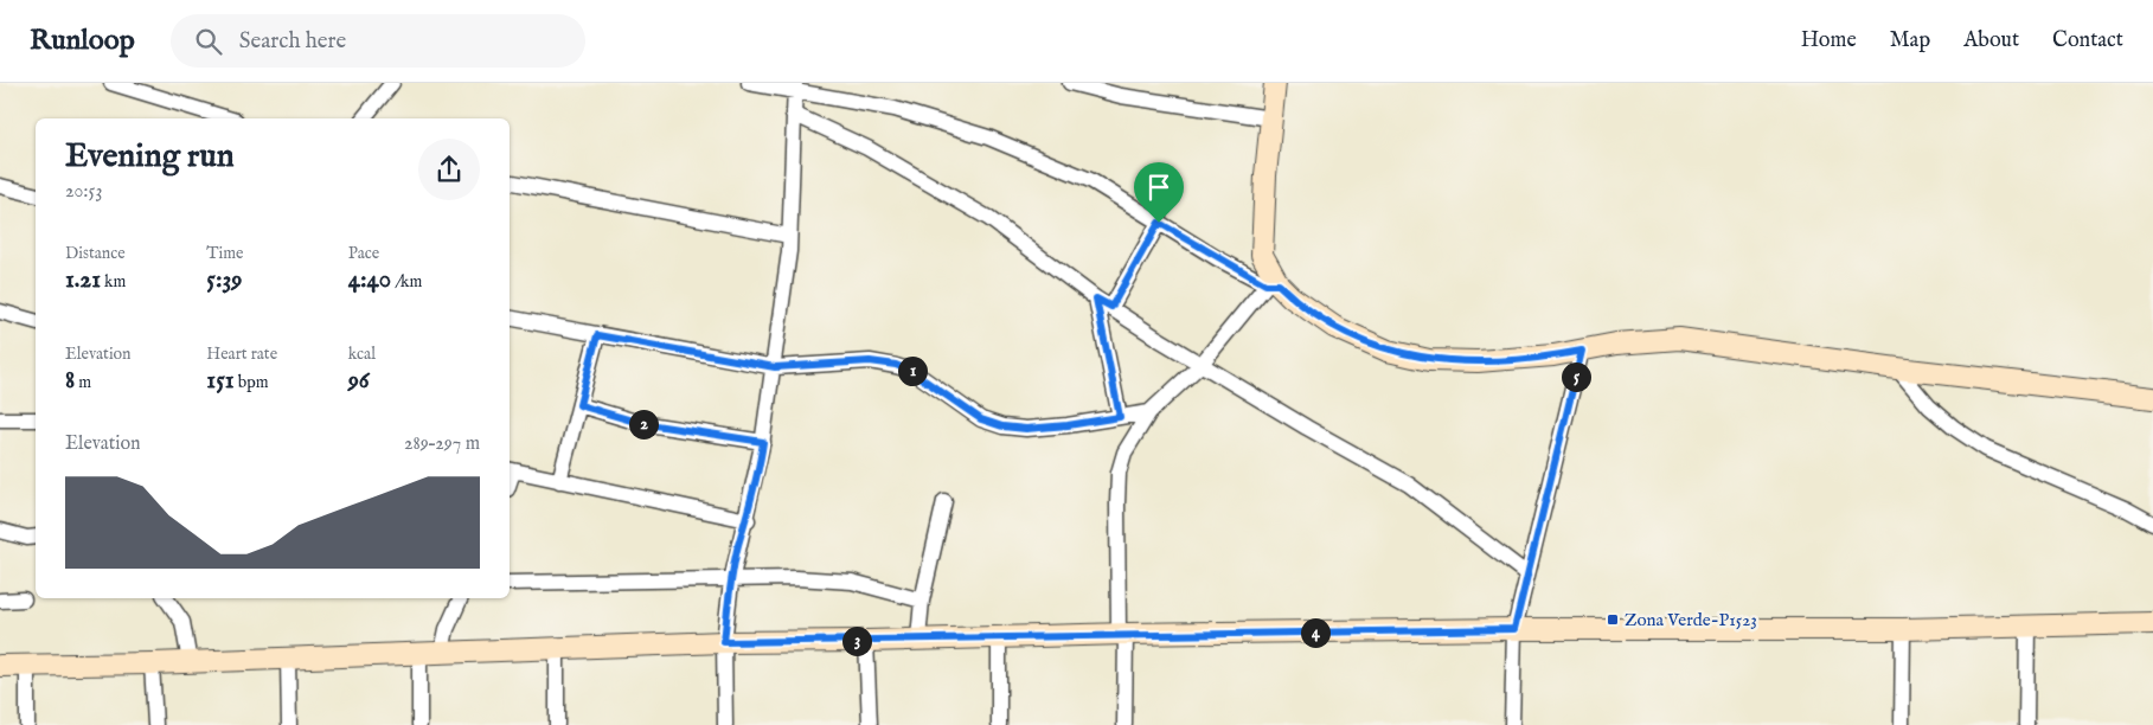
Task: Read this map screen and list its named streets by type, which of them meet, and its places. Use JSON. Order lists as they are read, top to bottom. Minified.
{"places":{"transit":["Zona Verde-P1523"]},"page":{"header":"Runloop","search":"Search here","nav":["Home","Map","About","Contact"],"heading":["Evening run","20:53"],"stats":[["Distance","1.21 km"],["Time","5:39"],["Pace","4:40 /km"],["Elevation","8 m"],["Heart rate","151 bpm"],["kcal","96"]],"pins":["1","5","2","4","3"],"chart":["Elevation","289–297 m"]}}
